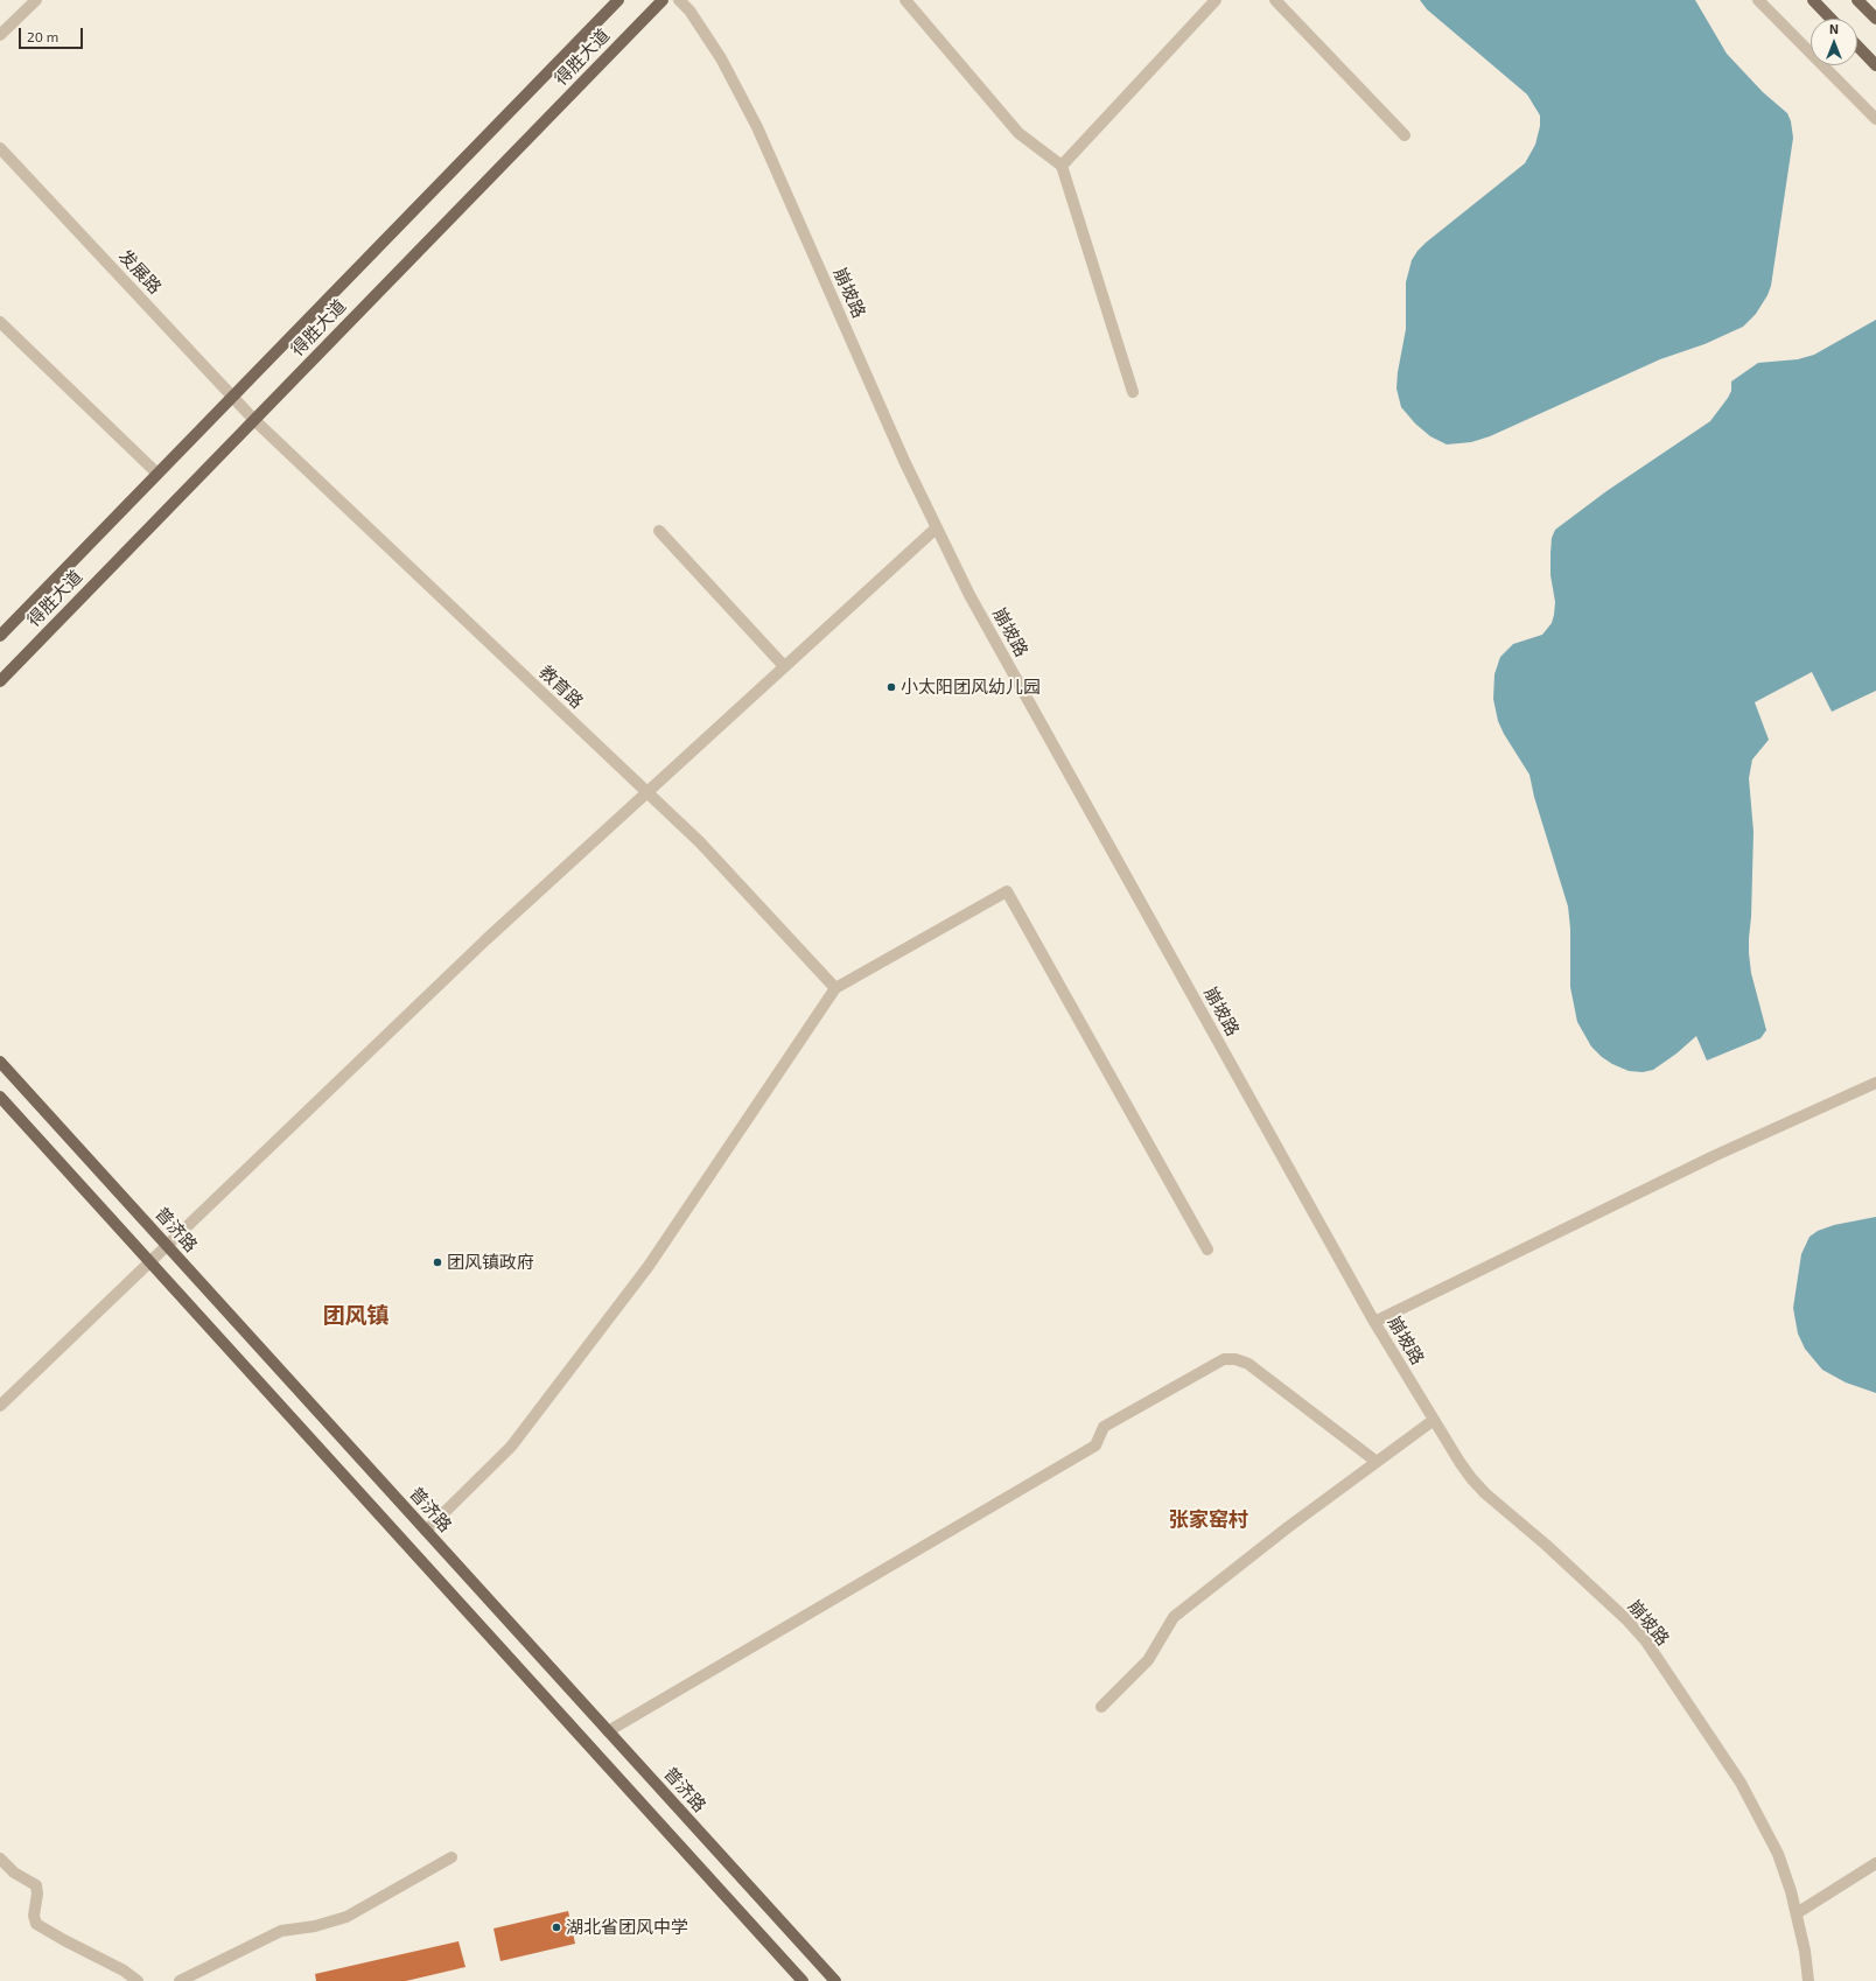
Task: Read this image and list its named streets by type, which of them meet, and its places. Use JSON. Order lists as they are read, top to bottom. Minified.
{"streets":{"main road":["得胜大道","普济路"],"street":["发展路","崩坡路","教育路"]},"crossings":[["得胜大道","发展路"],["得胜大道","教育路"],["发展路","教育路"]],"districts":["团风镇","张家窑村"],"places":["小太阳团风幼儿园","团风镇政府","湖北省团风中学"],"scale_bar":"20 m","north":"top"}
